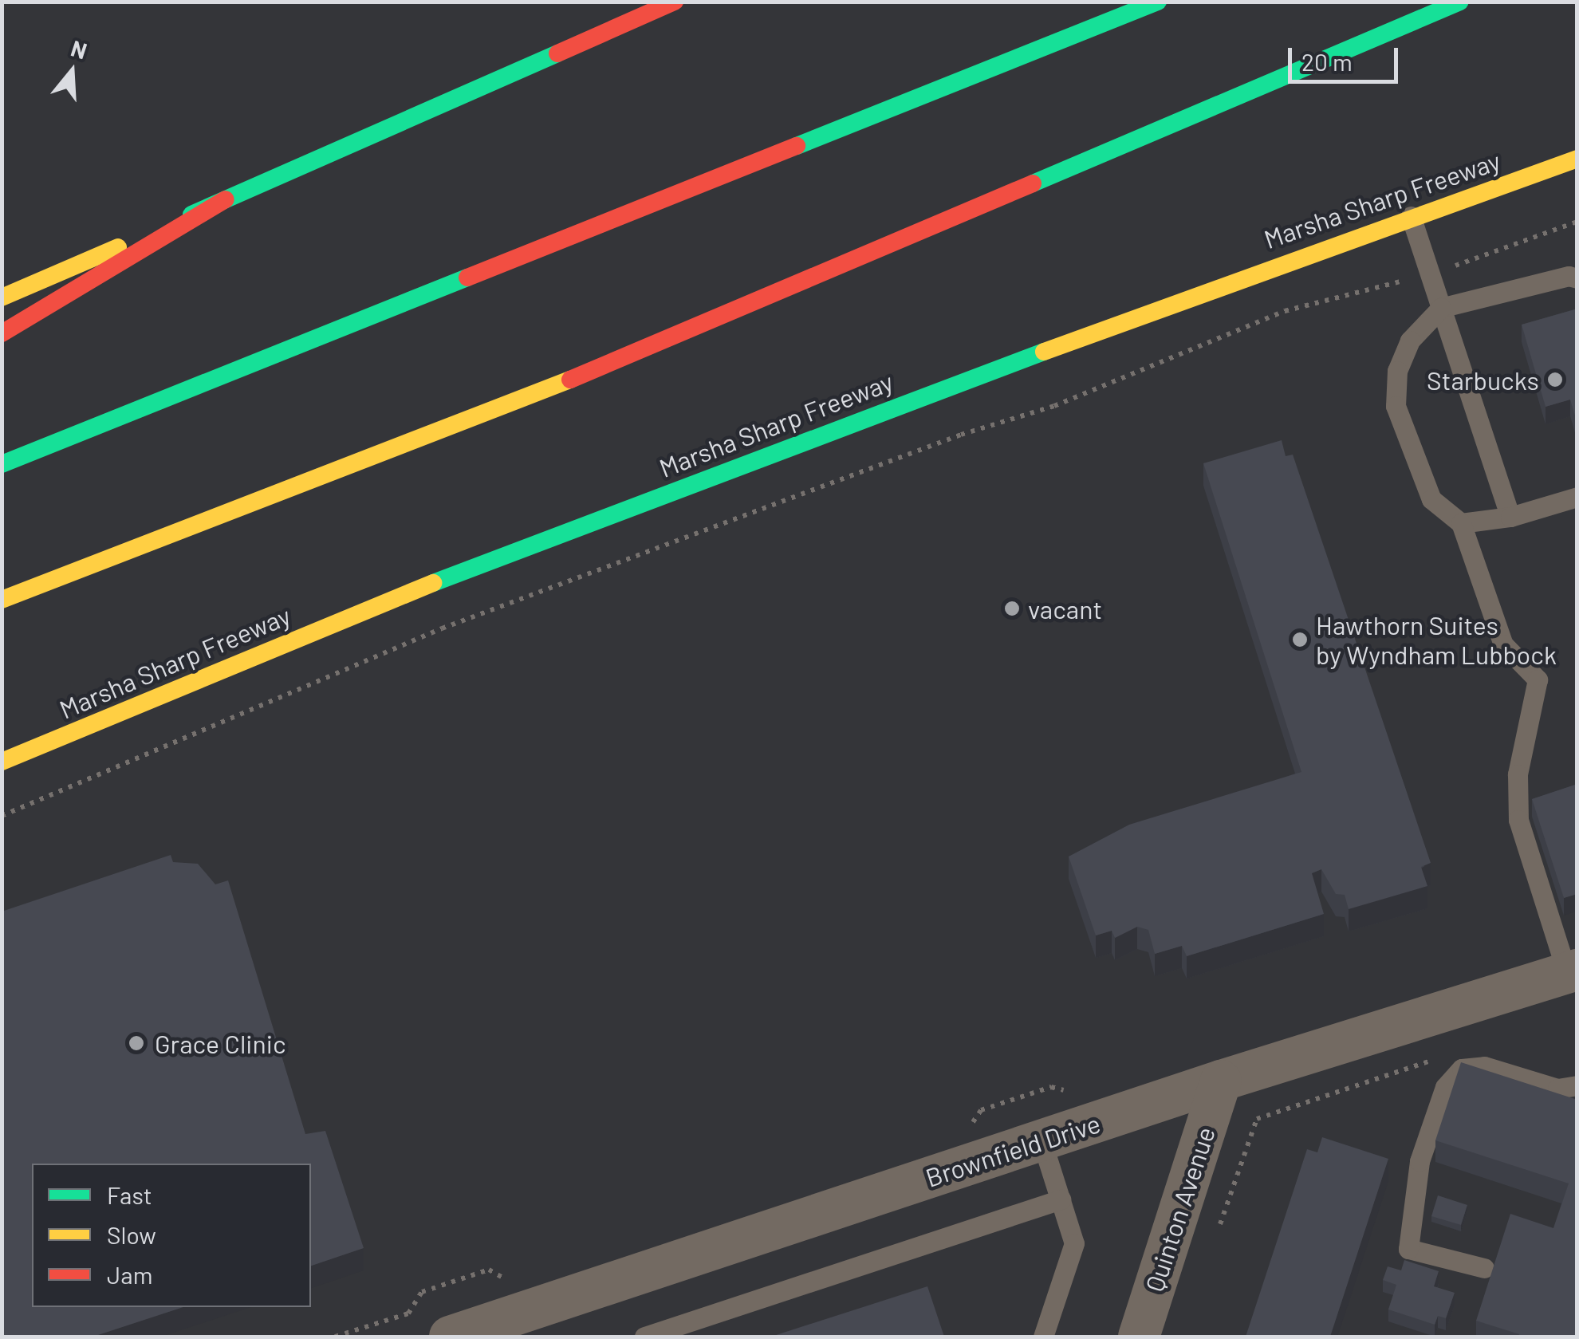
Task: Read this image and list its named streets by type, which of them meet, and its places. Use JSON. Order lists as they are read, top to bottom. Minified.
{"streets":{"main road":["Marsha Sharp Freeway"],"street":["Brownfield Drive","Quinton Avenue"]},"crossings":[["Brownfield Drive","Quinton Avenue"]],"places":["Starbucks","vacant","Hawthorn Suites by Wyndham Lubbock","Grace Clinic"],"legend":["Fast","Slow","Jam"],"scale_bar":"20 m","north":"top"}
